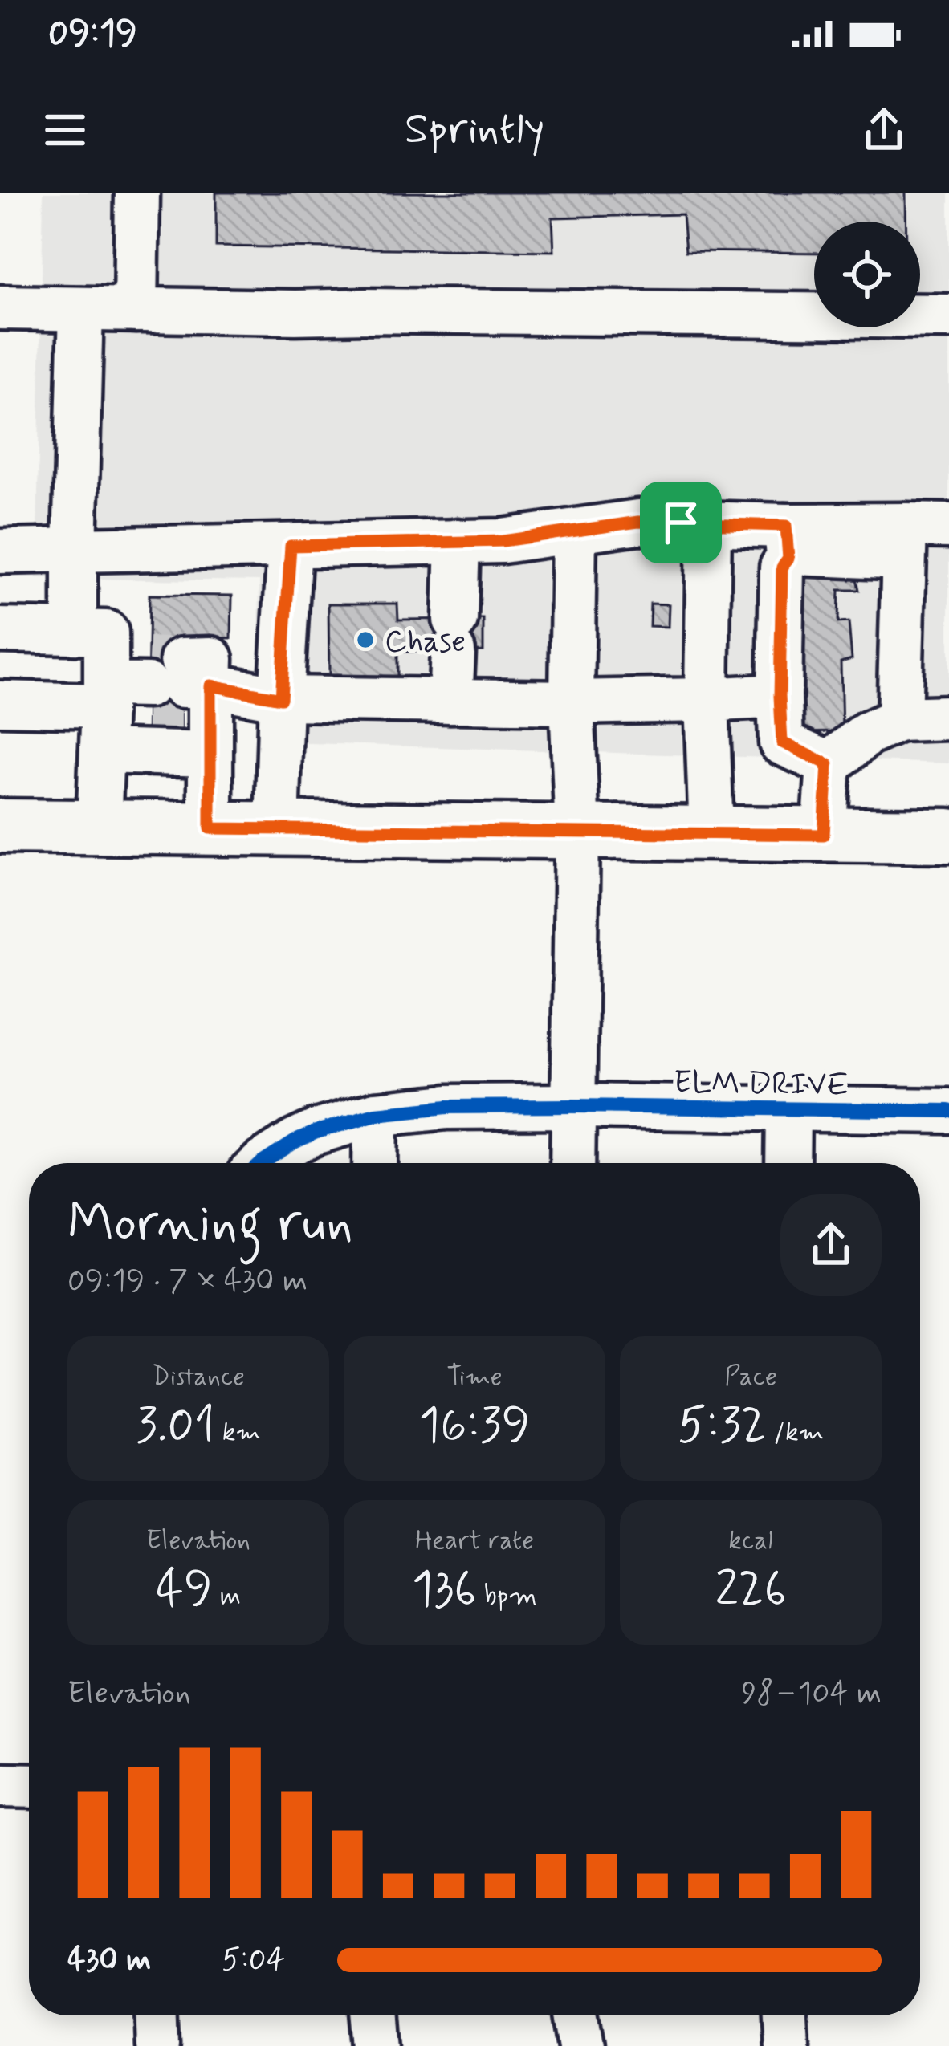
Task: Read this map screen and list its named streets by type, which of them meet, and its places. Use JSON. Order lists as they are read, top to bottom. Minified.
{"streets":{"street":["ELM DRIVE"]},"places":["Chase"],"page":{"status":"09:19","header":"Sprintly","heading":["Morning run","09:19 · 7 × 430 m"],"stats":[["Distance","3.01 km"],["Time","16:39"],["Pace","5:32 /km"],["Elevation","49 m"],["Heart rate","136 bpm"],["kcal","226"]],"chart":["Elevation","98–104 m"],"list":[{"name":"430 m","note":"5:04"}]}}
